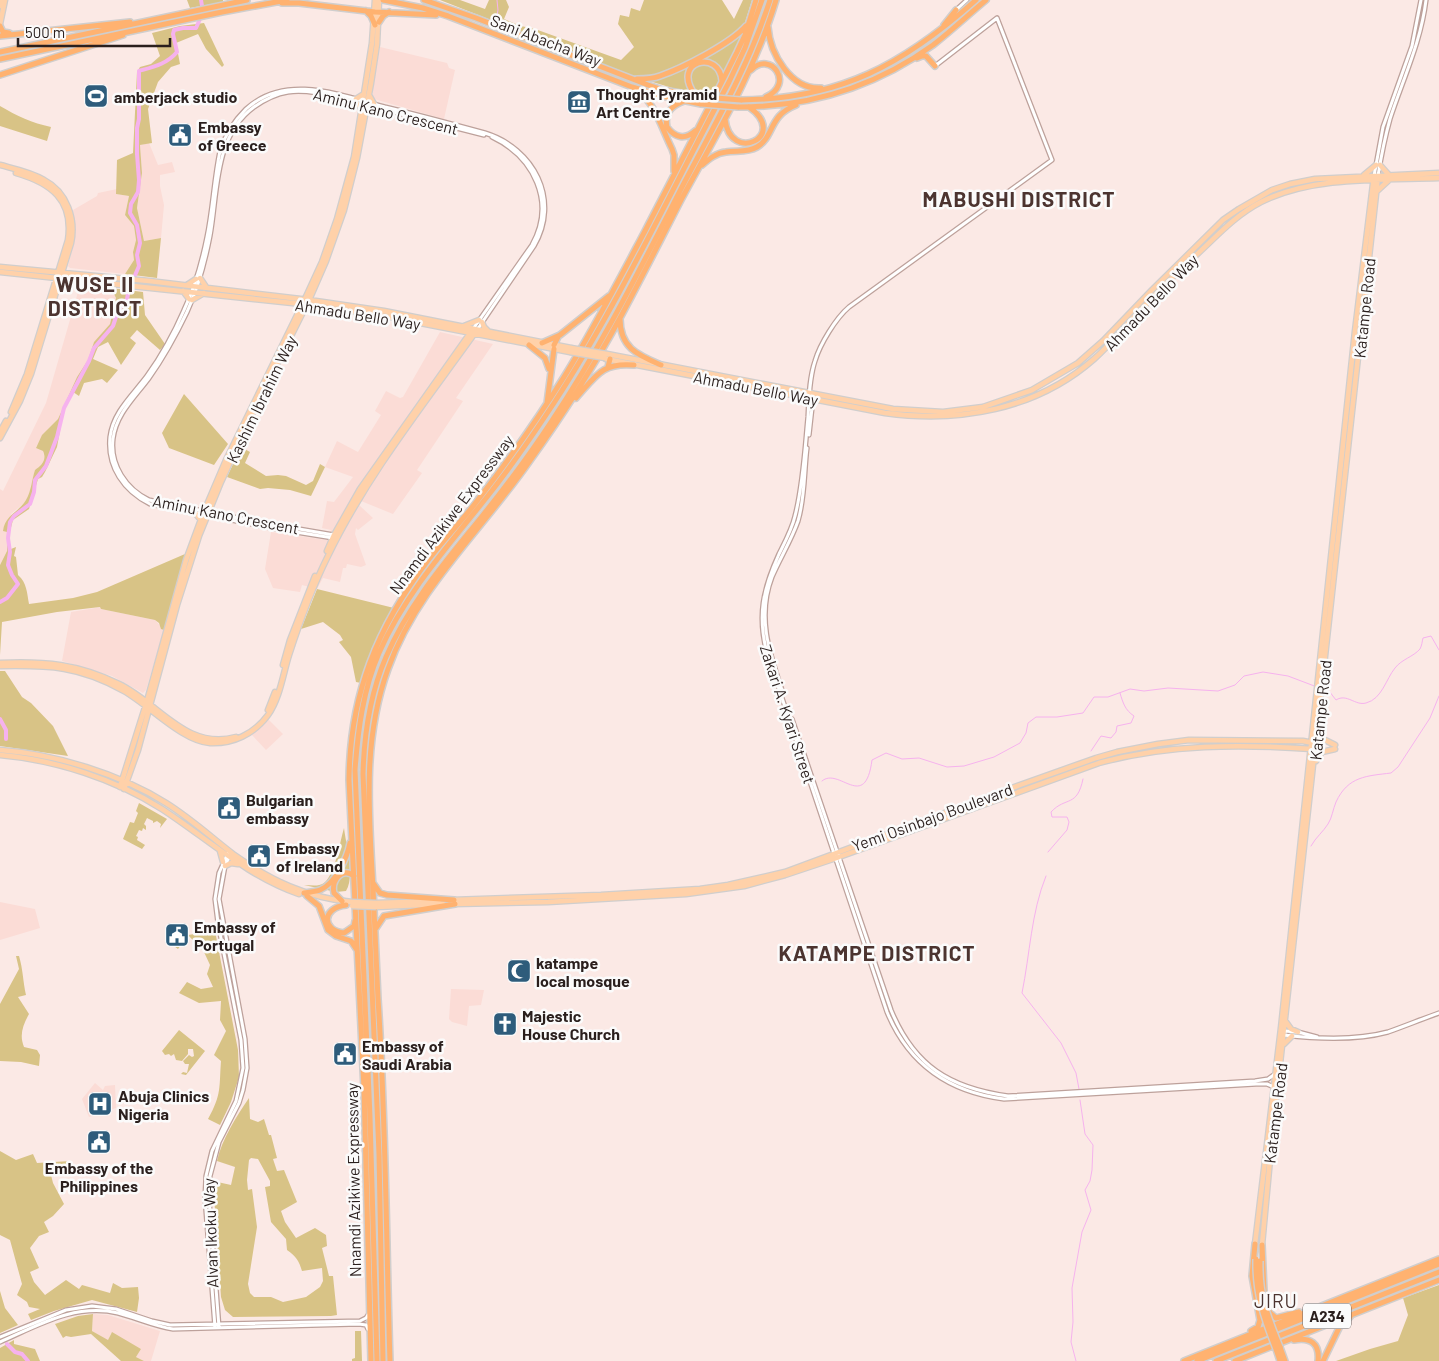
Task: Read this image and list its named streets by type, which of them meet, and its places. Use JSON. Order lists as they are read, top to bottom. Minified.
{"streets":{"highway":["Sani Abacha Way","Nnamdi Azikiwe Expressway","A234"],"main road":["Ahmadu Bello Way","Katampe Road","Kashim Ibrahim Way","Yemi Osinbajo Boulevard"],"street":["Aminu Kano Crescent","Zakari A. Kyari Street","Alvan Ikoku Way"]},"crossings":[["Aminu Kano Crescent","Ahmadu Bello Way"],["Aminu Kano Crescent","Kashim Ibrahim Way"],["Ahmadu Bello Way","Katampe Road"],["Ahmadu Bello Way","Kashim Ibrahim Way"],["Ahmadu Bello Way","Zakari A. Kyari Street"],["Katampe Road","Yemi Osinbajo Boulevard"],["Zakari A. Kyari Street","Yemi Osinbajo Boulevard"]],"districts":["MABUSHI DISTRICT","WUSE II DISTRICT","KATAMPE DISTRICT","JIRU"],"places":{"sports":["amberjack studio"],"museum":["Thought Pyramid Art Centre"],"public building":["Embassy of Greece","Bulgarian embassy","Embassy of Ireland","Embassy of Portugal","Embassy of Saudi Arabia","Embassy of the Philippines"],"mosque":["katampe local mosque"],"church":["Majestic House Church"],"hospital":["Abuja Clinics Nigeria"]},"scale_bar":"500 m"}
